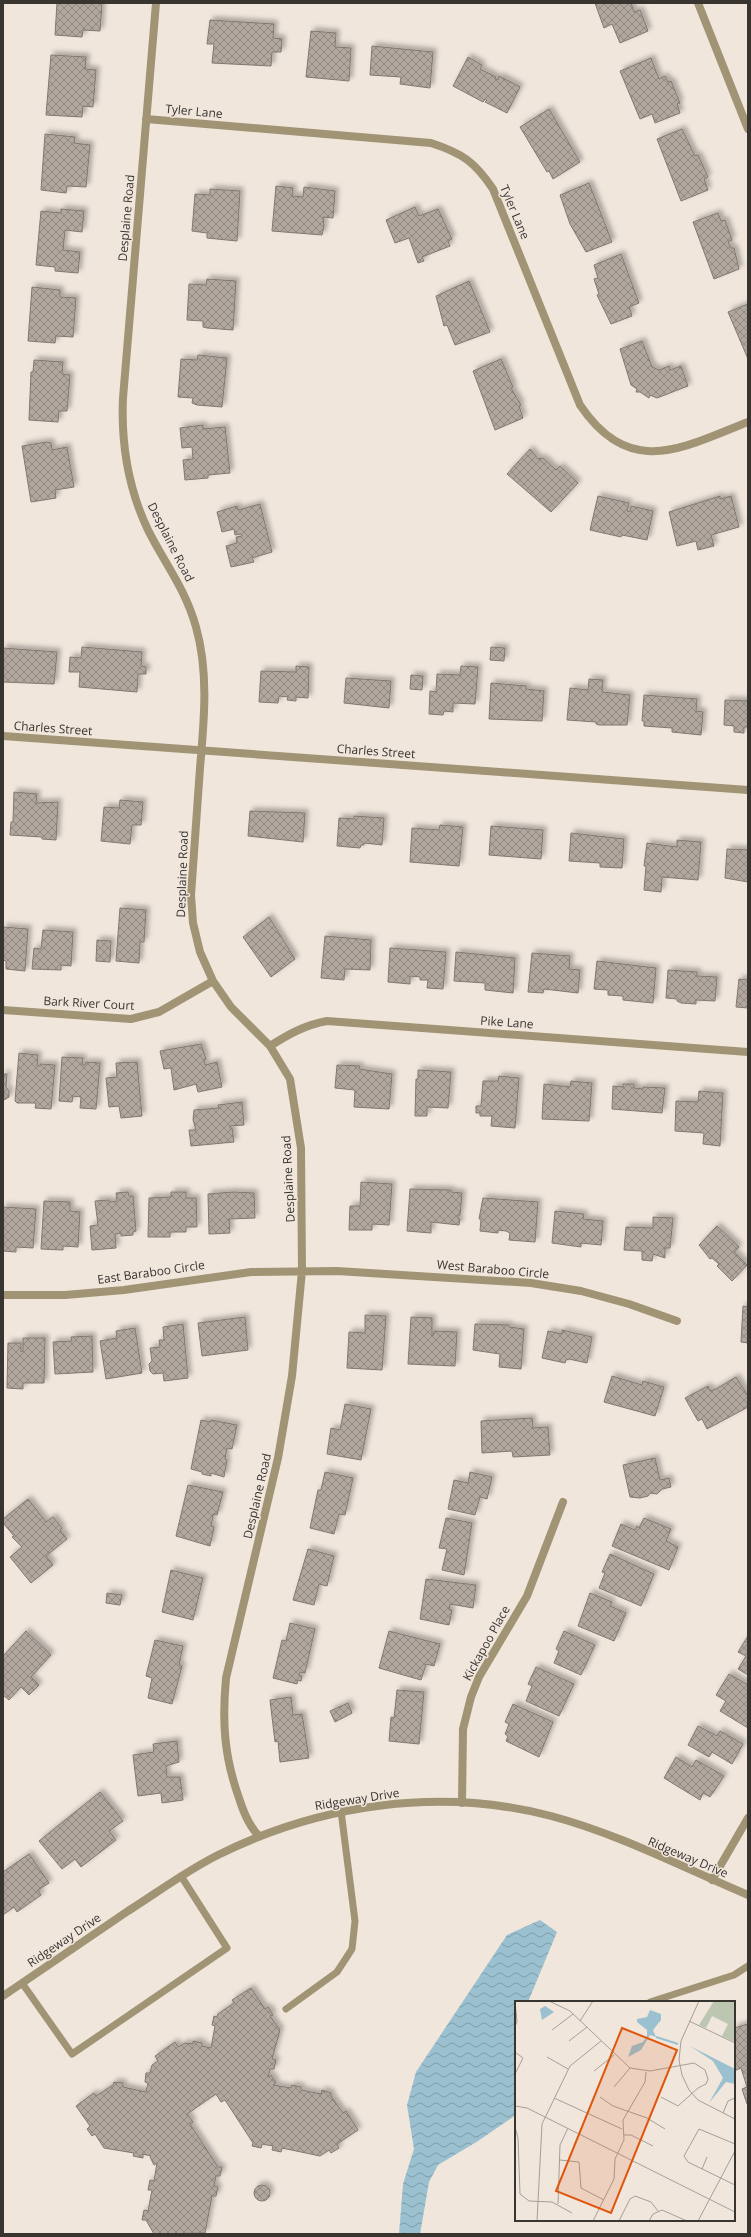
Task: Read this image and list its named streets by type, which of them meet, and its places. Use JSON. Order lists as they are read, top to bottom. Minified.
{"streets":{"street":["Tyler Lane","Desplaine Road","Charles Street","Bark River Court","Pike Lane","West Baraboo Circle","East Baraboo Circle","Kickapoo Place","Ridgeway Drive"]},"crossings":[["Tyler Lane","Desplaine Road"],["Desplaine Road","Charles Street"],["Desplaine Road","Bark River Court"],["Desplaine Road","Pike Lane"],["Desplaine Road","West Baraboo Circle"],["Desplaine Road","East Baraboo Circle"],["Desplaine Road","Ridgeway Drive"],["West Baraboo Circle","East Baraboo Circle"],["Kickapoo Place","Ridgeway Drive"]]}
